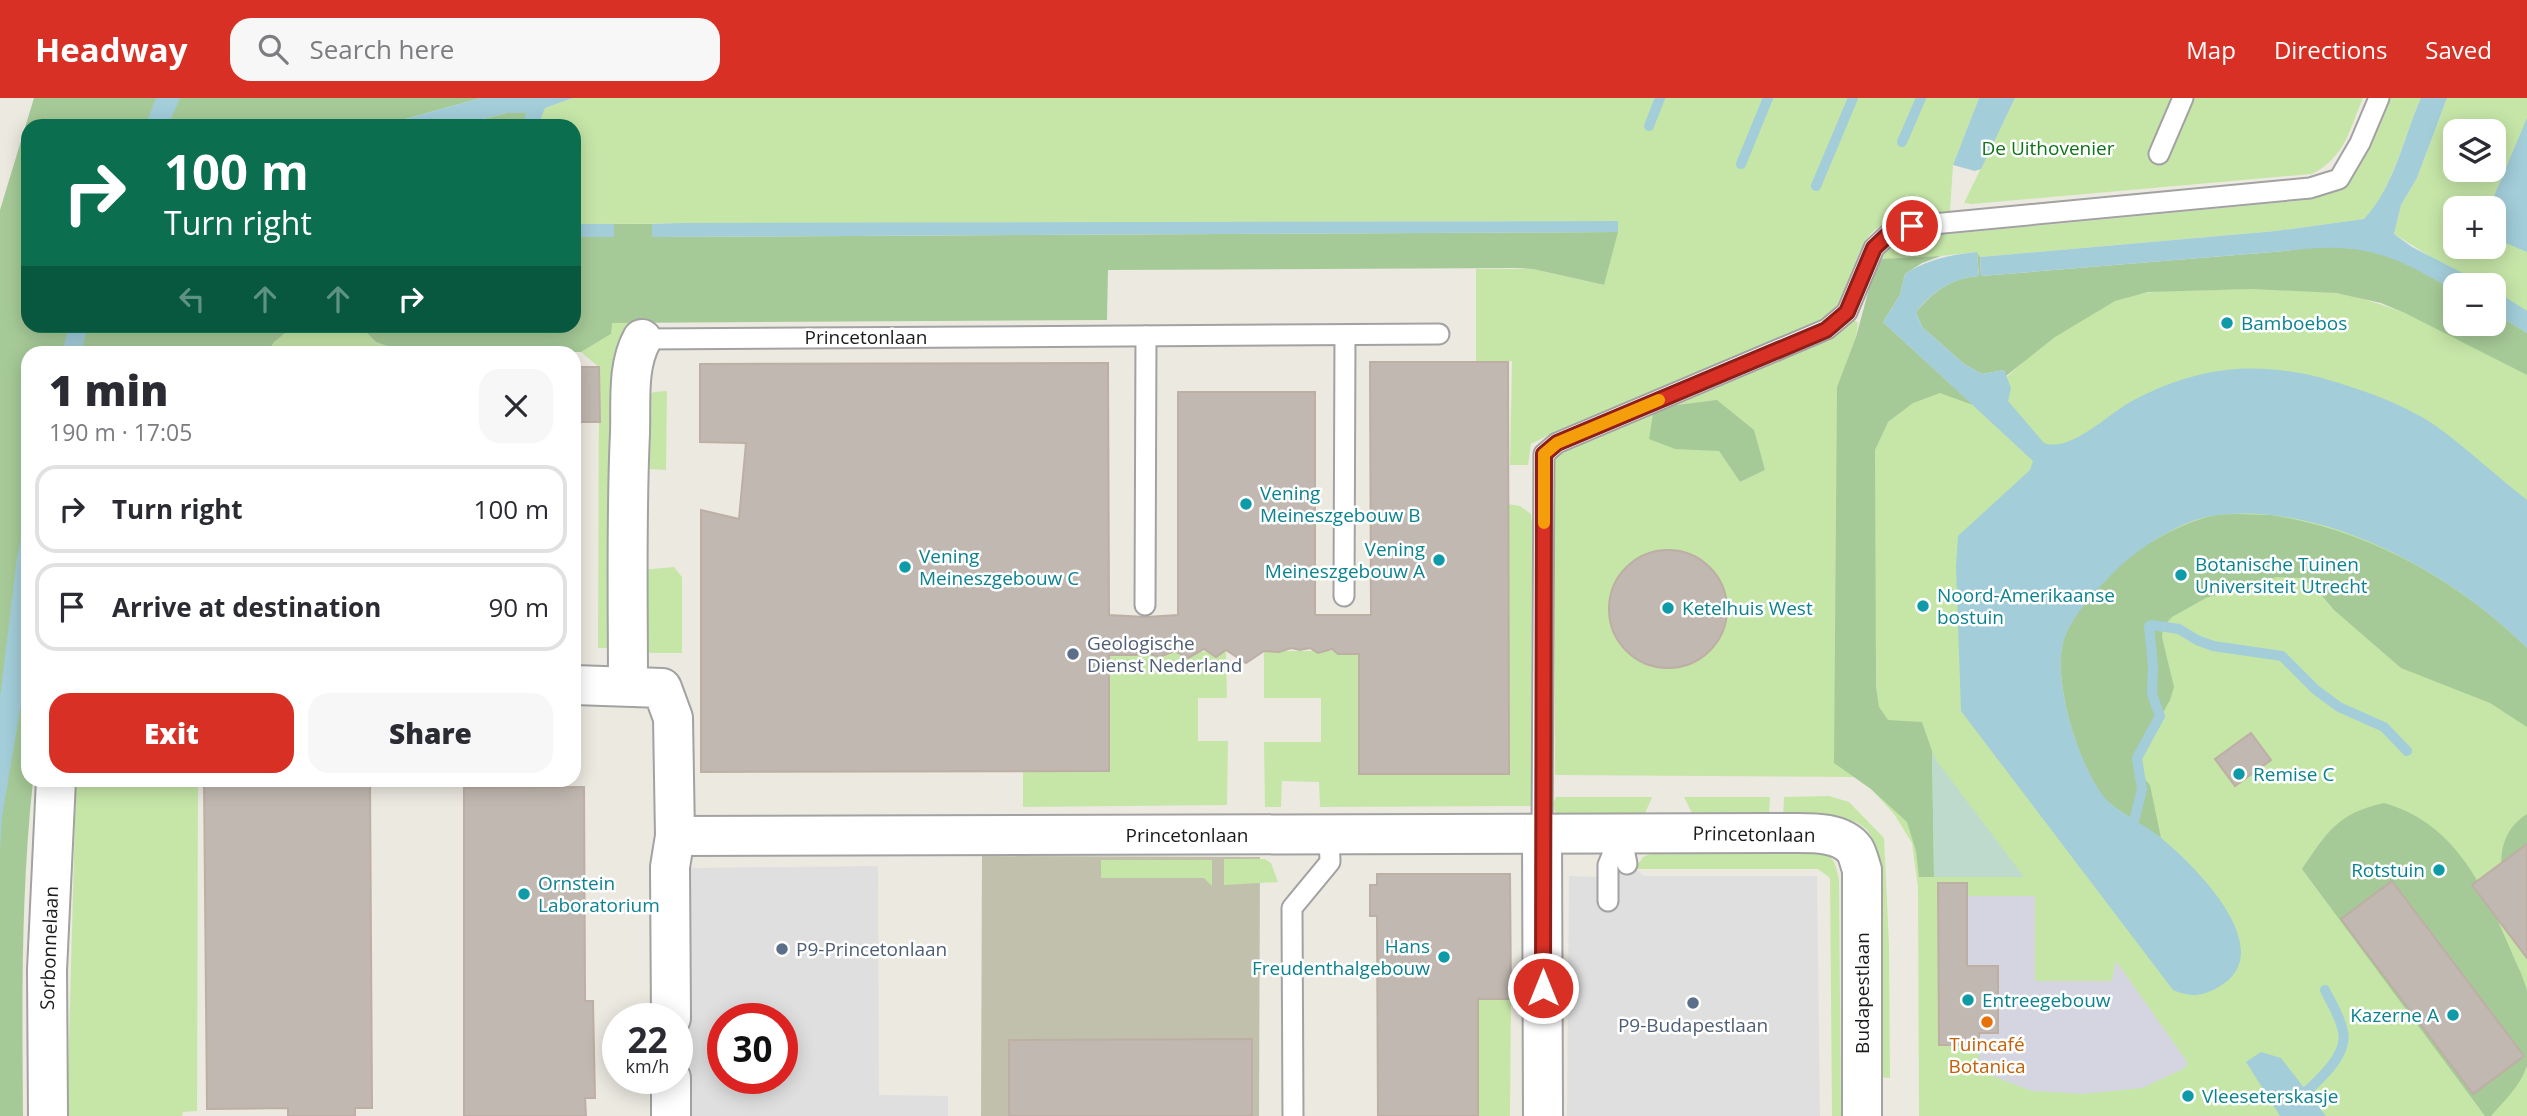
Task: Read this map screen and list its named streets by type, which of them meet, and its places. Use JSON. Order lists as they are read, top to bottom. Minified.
{"streets":{"street":["Princetonlaan","Sorbonnelaan","Budapestlaan"]},"crossings":[["Princetonlaan","Budapestlaan"]],"parks":["De Uithovenier"],"places":["Bamboebos","Vening Meineszgebouw B","Vening Meineszgebouw A","Vening Meineszgebouw C","Botanische Tuinen Universiteit Utrecht","Noord-Amerikaanse bostuin","Ketelhuis West","Geologische Dienst Nederland","Remise C","Rotstuin","Ornstein Laboratorium","P9-Princetonlaan","Hans Freudenthalgebouw","Entreegebouw","P9-Budapestlaan","Kazerne A","Tuincafé Botanica","Vleeseterskasje"],"page":{"header":"Headway","search":"Search here","nav":["Map","Directions","Saved"],"map_buttons":["+","−"],"turn":["100 m","Turn right"],"heading":["1 min","190 m · 17:05"],"list":[{"name":"Turn right","value":"100 m"},{"name":"Arrive at destination","value":"90 m"}],"buttons":["Exit","Share"],"speed":"22 km/h","limit":"30"}}
